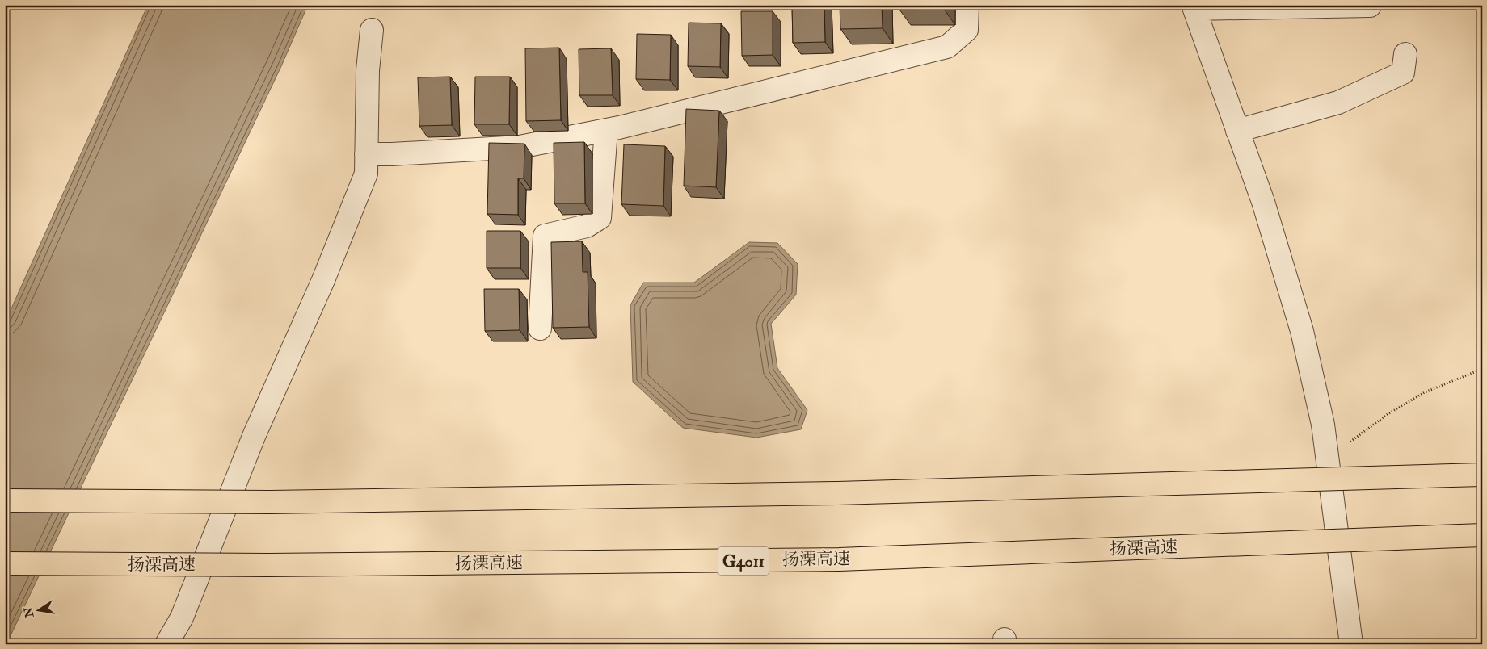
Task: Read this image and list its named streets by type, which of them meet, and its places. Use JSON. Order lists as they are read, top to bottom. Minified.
{"streets":{"highway":["扬溧高速","G4011"]},"north":"left"}
